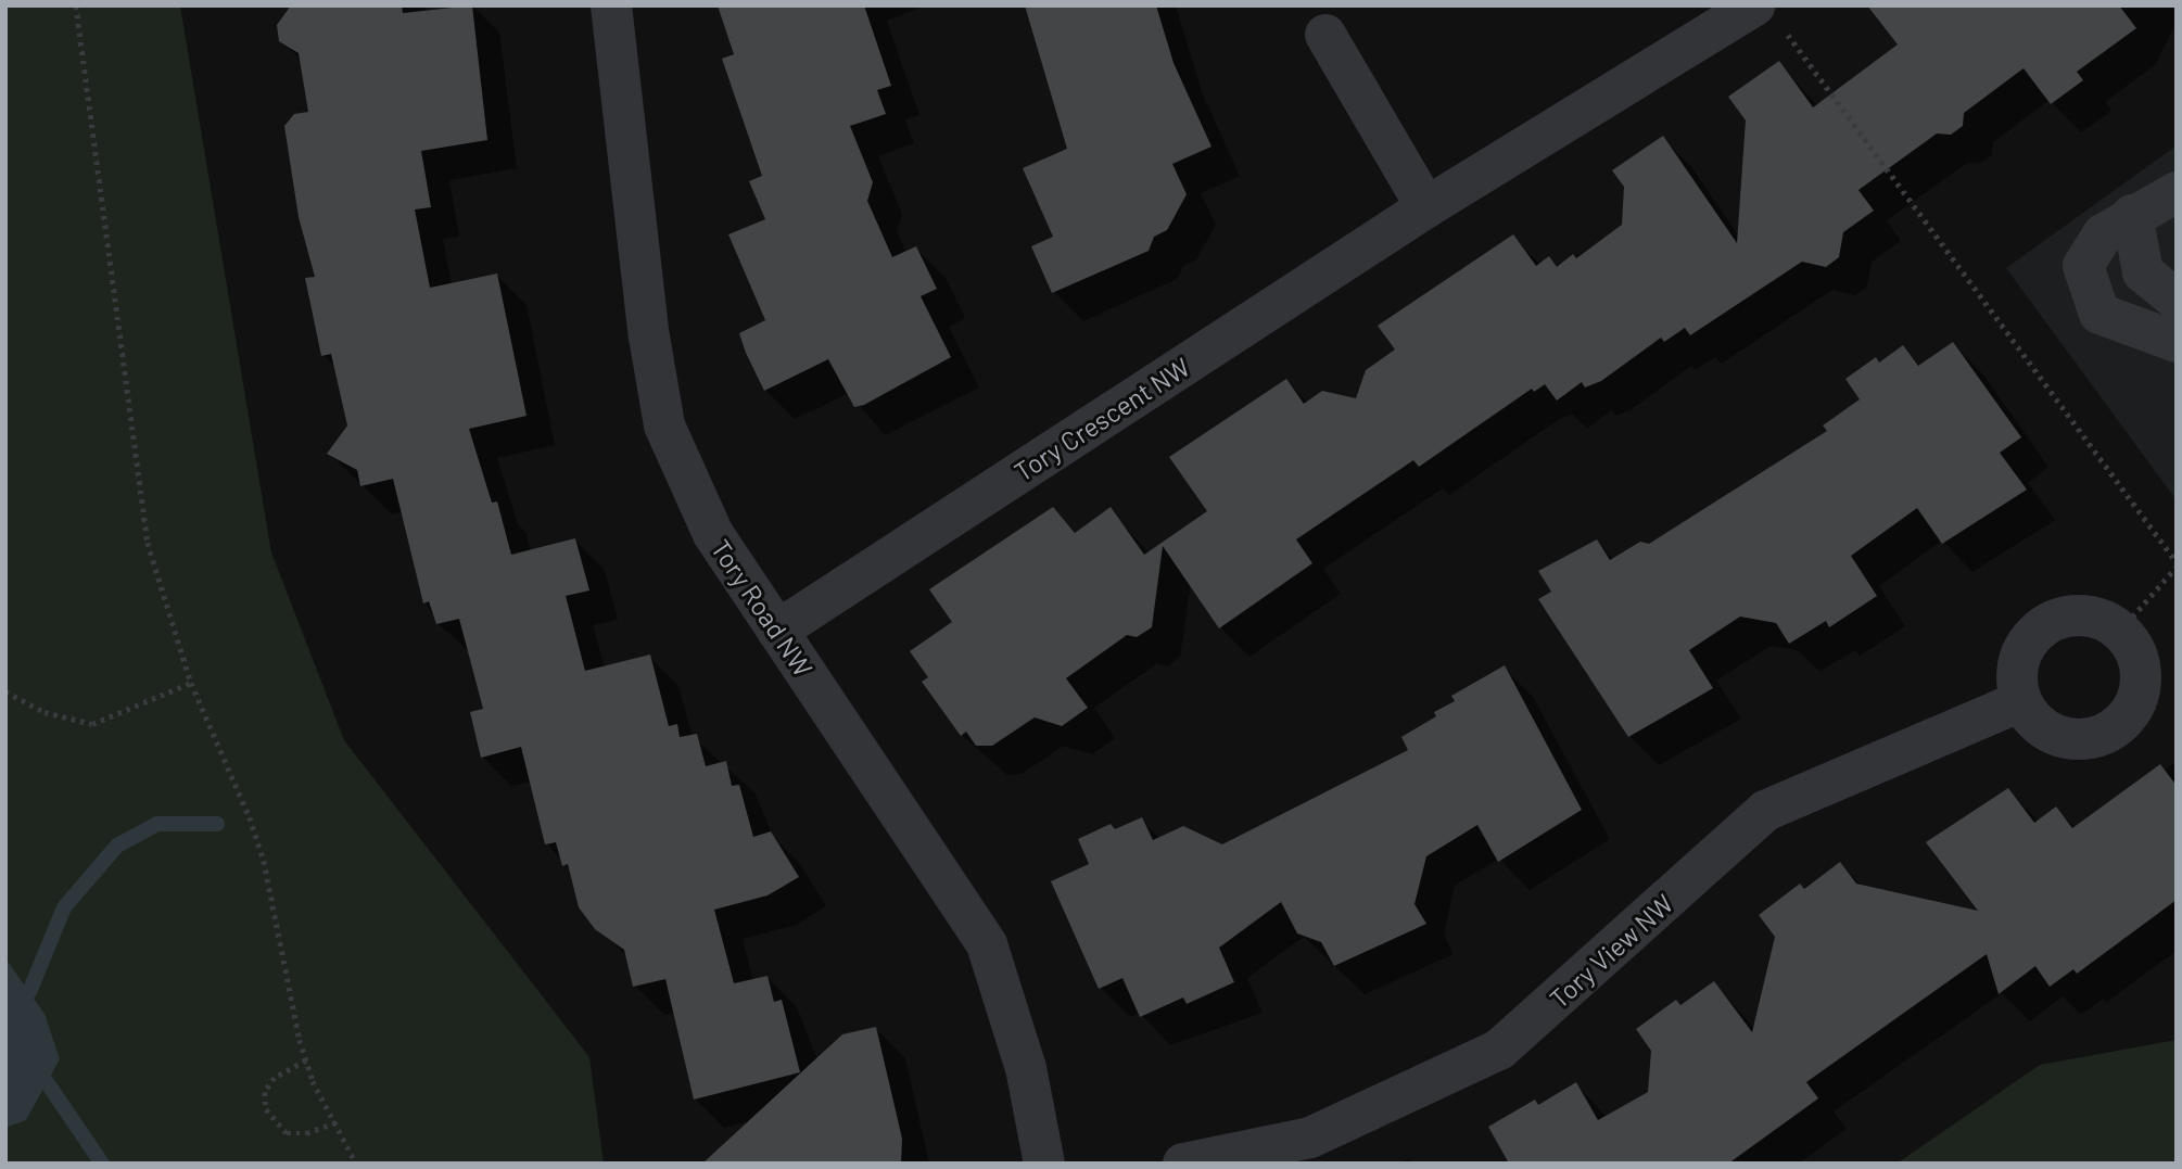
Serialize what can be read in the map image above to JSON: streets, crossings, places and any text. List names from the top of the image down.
{
  "streets": {
    "street": ["Tory Crescent NW", "Tory Road NW", "Tory View NW"]
  },
  "crossings": [
    ["Tory Crescent NW", "Tory Road NW"]
  ]
}
